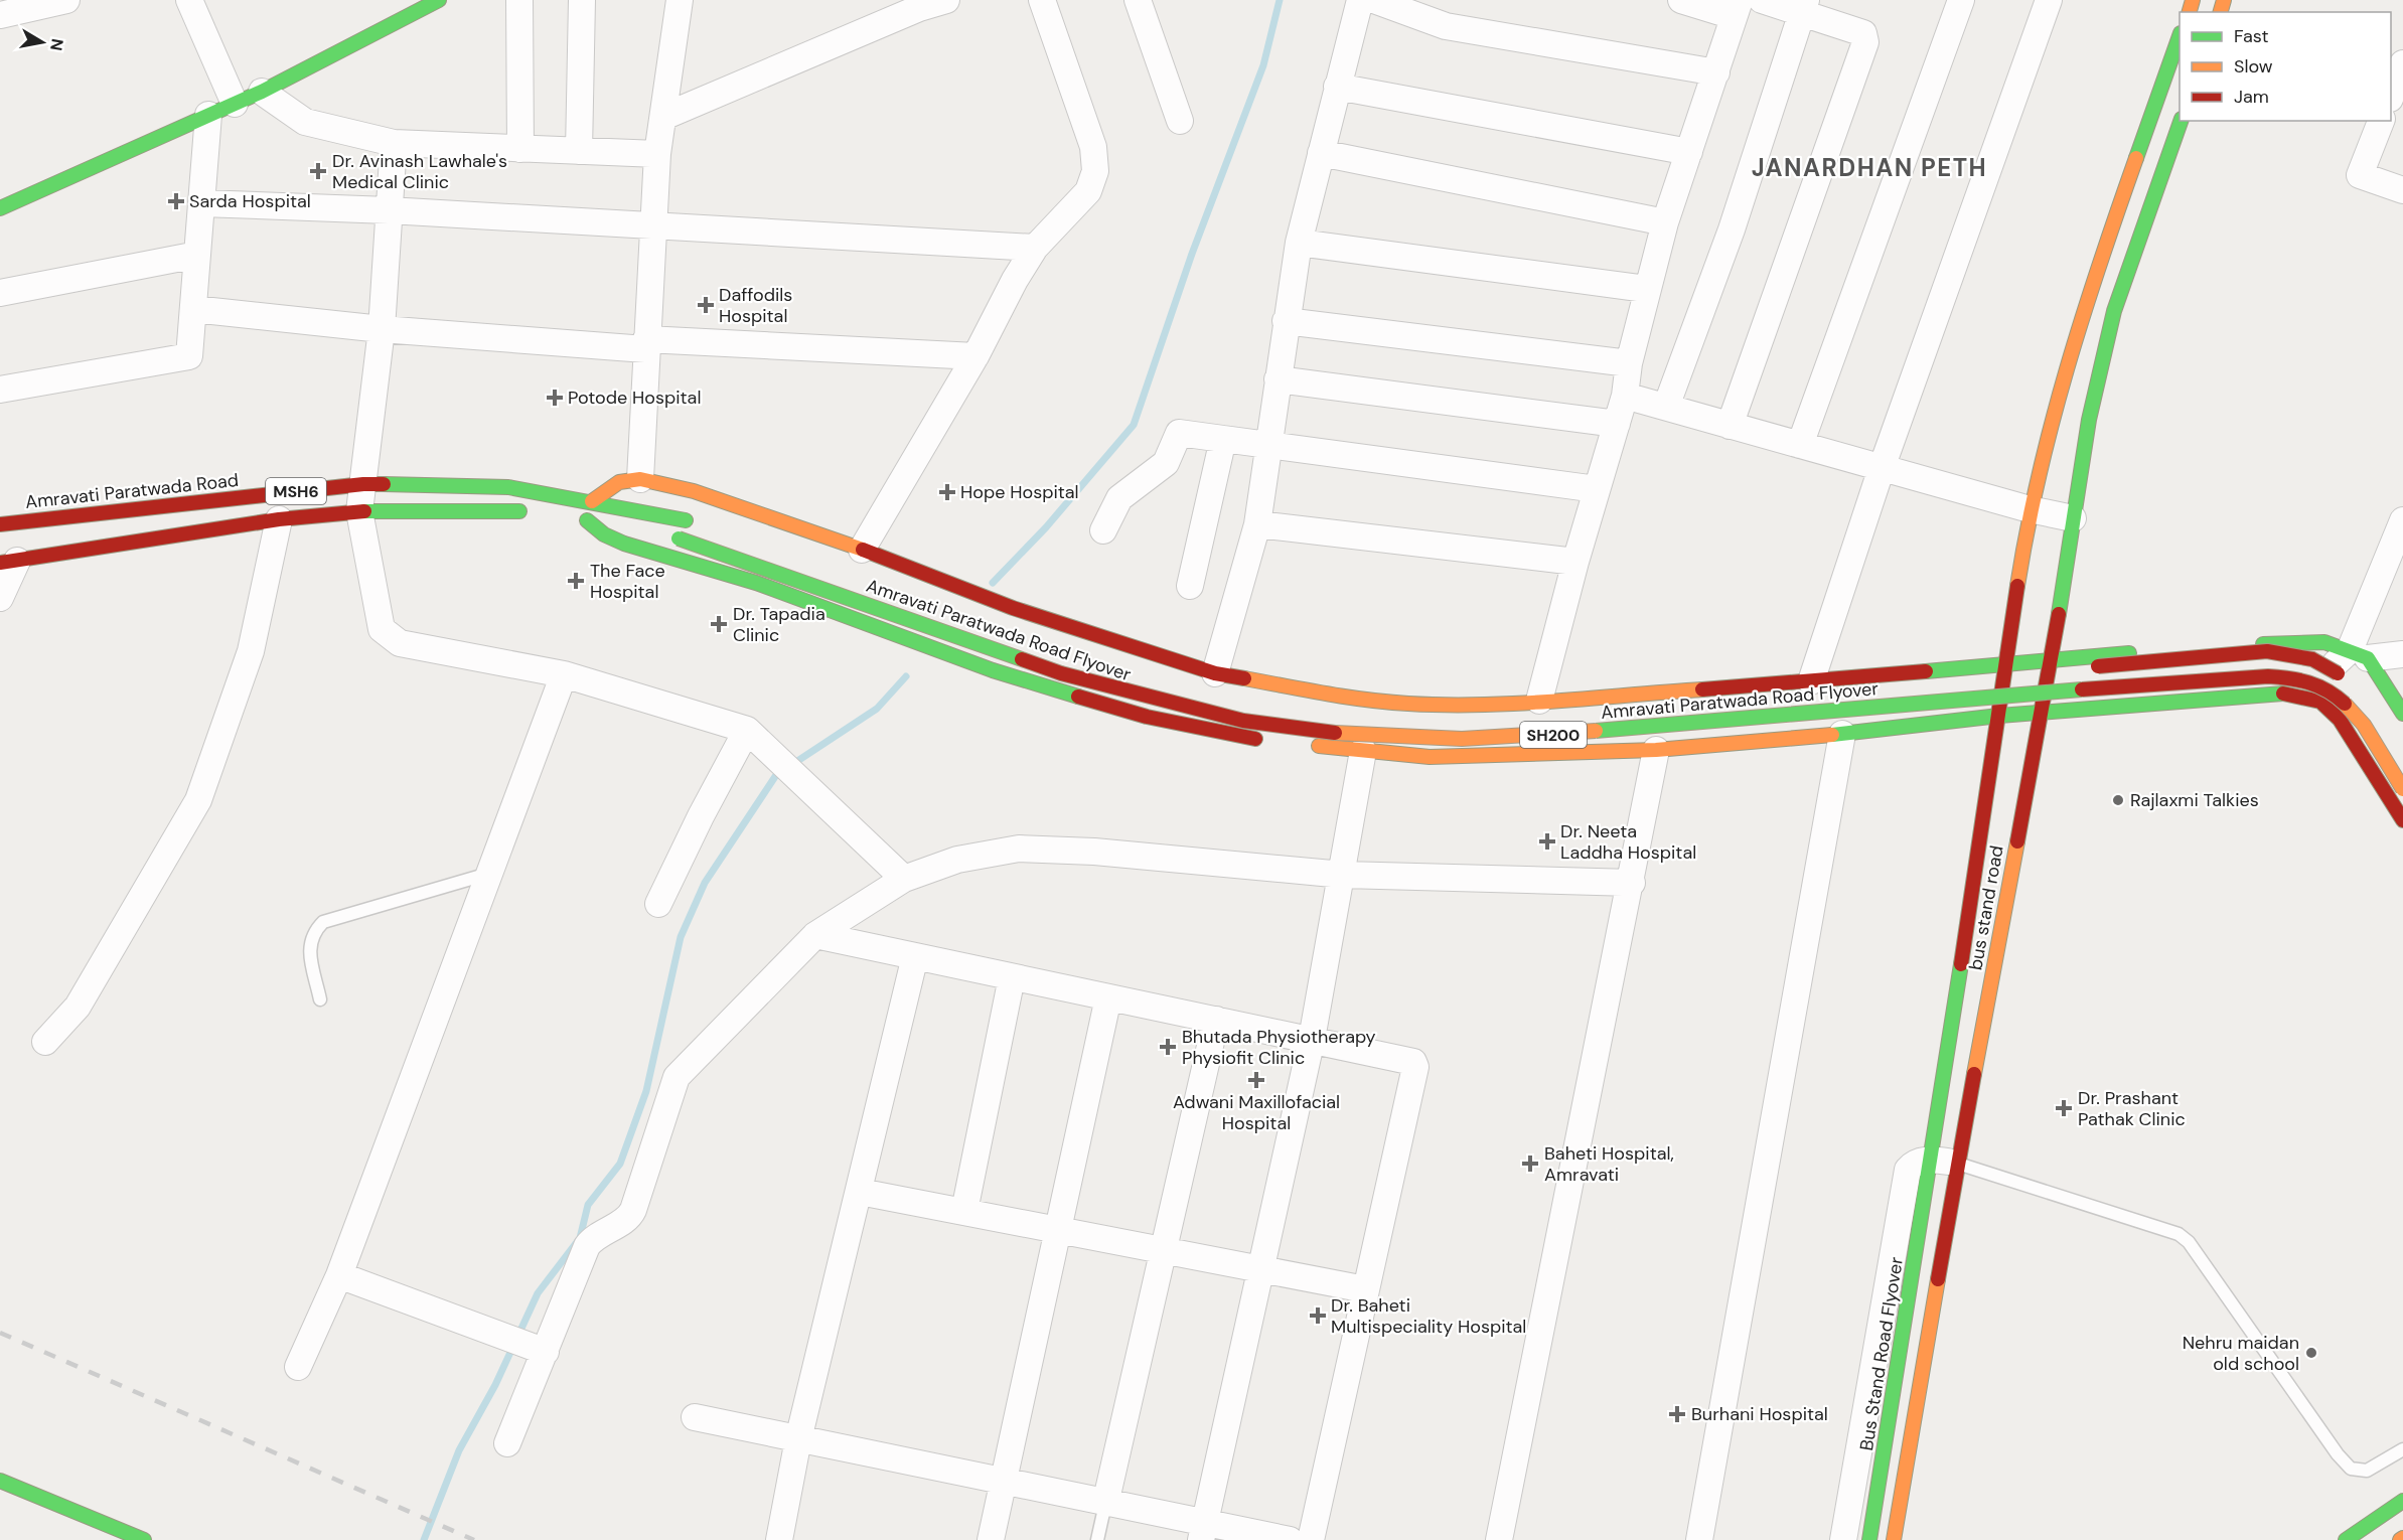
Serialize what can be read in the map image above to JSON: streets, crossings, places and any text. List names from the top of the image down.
{
  "streets": {
    "main road": [
      "Amravati Paratwada Road",
      "MSH6",
      "Amravati Paratwada Road Flyover",
      "SH200",
      "bus stand road",
      "Bus Stand Road Flyover"
    ]
  },
  "crossings": [
    ["Amravati Paratwada Road", "MSH6"],
    ["bus stand road", "Bus Stand Road Flyover"]
  ],
  "districts": ["JANARDHAN PETH"],
  "places": {
    "health": [
      "Dr. Avinash Lawhale's Medical Clinic",
      "Sarda Hospital",
      "Daffodils Hospital",
      "Potode Hospital",
      "Hope Hospital",
      "The Face Hospital",
      "Dr. Tapadia Clinic",
      "Dr. Neeta Laddha Hospital",
      "Bhutada Physiotherapy Physiofit Clinic",
      "Adwani Maxillofacial Hospital",
      "Dr. Prashant Pathak Clinic",
      "Baheti Hospital, Amravati",
      "Dr. Baheti Multispeciality Hospital",
      "Burhani Hospital"
    ],
    "other": ["Rajlaxmi Talkies", "Nehru maidan old school"]
  },
  "legend": ["Fast", "Slow", "Jam"],
  "north": "right"
}
